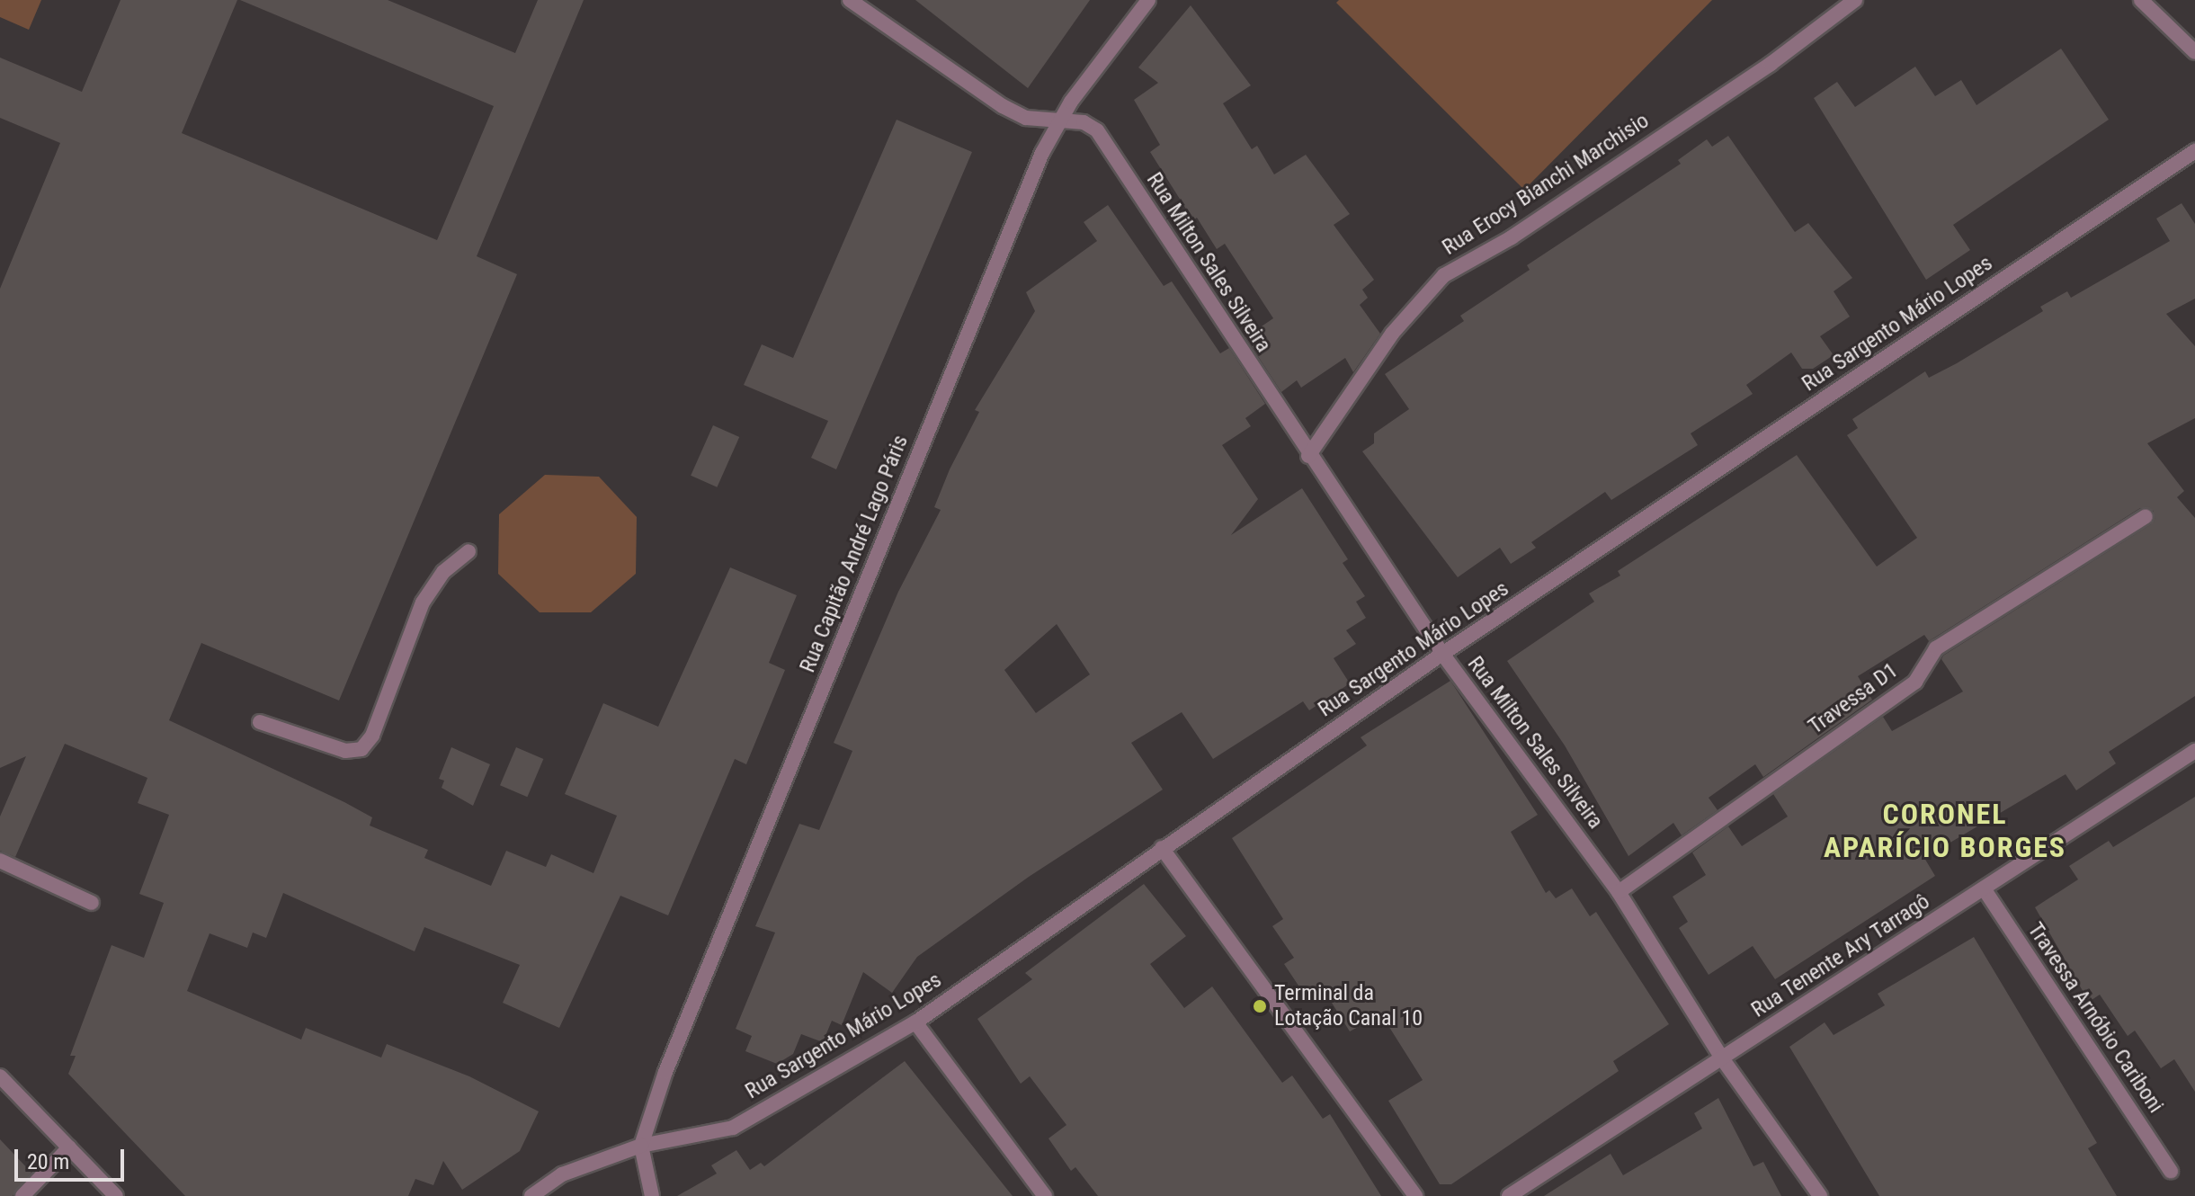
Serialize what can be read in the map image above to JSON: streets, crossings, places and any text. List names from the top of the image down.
{
  "streets": {
    "street": [
      "Rua Erocy Bianchi Marchisio",
      "Rua Milton Sales Silveira",
      "Rua Sargento Mário Lopes",
      "Rua Capitão André Lago Páris",
      "Travessa D1",
      "Rua Tenente Ary Tarragô",
      "Travessa Arnóbio Cariboni"
    ]
  },
  "crossings": [
    ["Rua Erocy Bianchi Marchisio", "Rua Milton Sales Silveira"],
    ["Rua Milton Sales Silveira", "Rua Sargento Mário Lopes"],
    ["Rua Milton Sales Silveira", "Rua Capitão André Lago Páris"],
    ["Rua Milton Sales Silveira", "Travessa D1"],
    ["Rua Milton Sales Silveira", "Rua Tenente Ary Tarragô"],
    ["Rua Sargento Mário Lopes", "Rua Capitão André Lago Páris"],
    ["Rua Tenente Ary Tarragô", "Travessa Arnóbio Cariboni"]
  ],
  "districts": ["CORONEL APARÍCIO BORGES"],
  "places": ["Terminal da Lotação Canal 10"],
  "scale_bar": "20 m"
}
